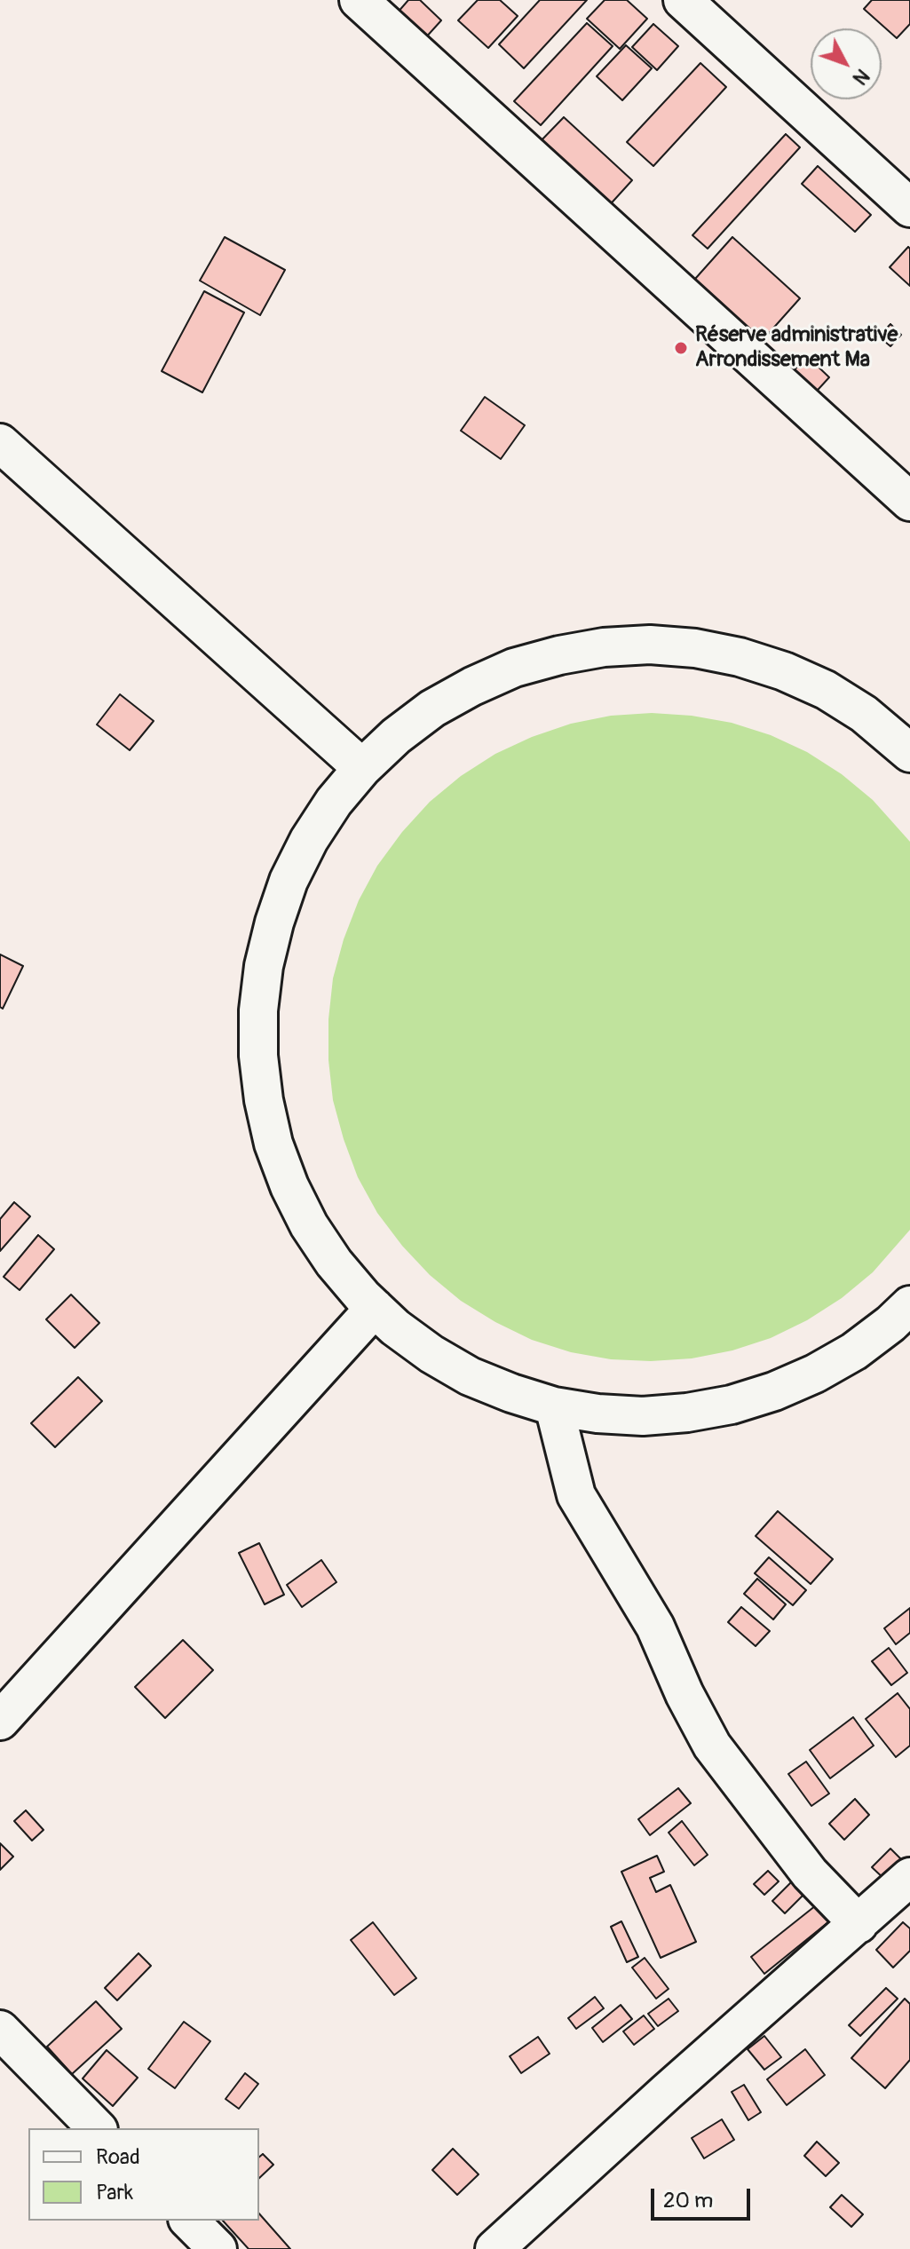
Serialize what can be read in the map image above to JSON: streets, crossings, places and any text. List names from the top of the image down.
{
  "places": ["Réserve administrative Arrondissement Ma"],
  "legend": ["Road", "Park"],
  "scale_bar": "20 m",
  "north": "bottom right"
}
